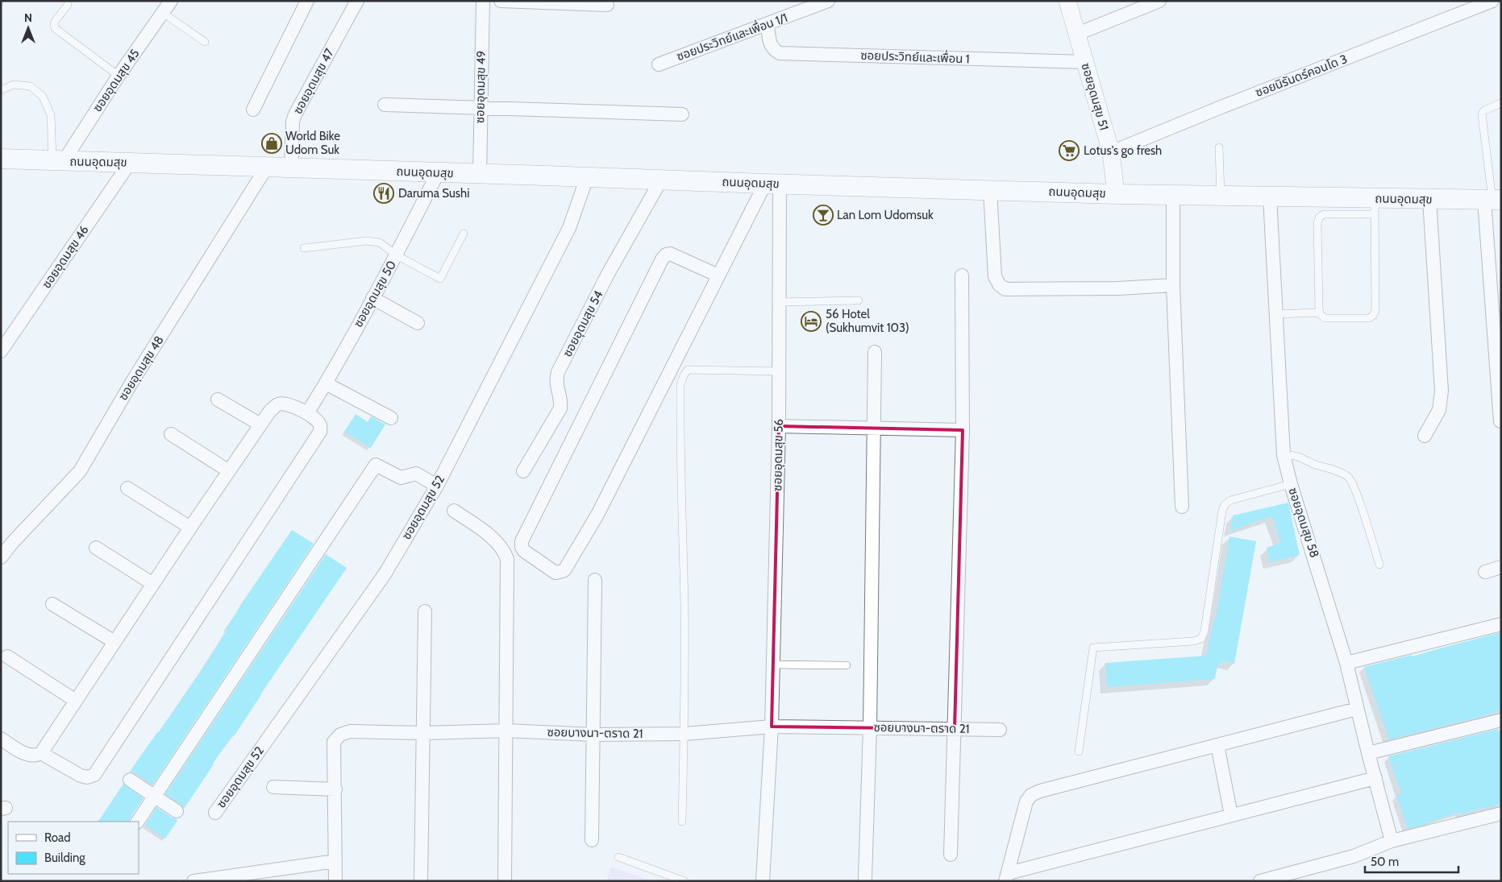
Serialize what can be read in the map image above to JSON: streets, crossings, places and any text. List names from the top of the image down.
{
  "streets": {
    "main road": ["ถนนอุดมสุข"],
    "street": [
      "ซอยประวิทย์และเพื่อน 1/1",
      "ซอยประวิทย์และเพื่อน 1",
      "ซอยนิรันดร์คอนโด 3",
      "ซอยอุดมสุข 45",
      "ซอยอุดมสุข 47",
      "ซอยอุดมสุข 49",
      "ซอยอุดมสุข 51",
      "ซอยอุดมสุข 46",
      "ซอยอุดมสุข 50",
      "ซอยอุดมสุข 54",
      "ซอยอุดมสุข 48",
      "ซอยอุดมสุข 56",
      "ซอยอุดมสุข 52",
      "ซอยอุดมสุข 58",
      "ซอยบางนา-ตราด 21"
    ]
  },
  "crossings": [
    ["ซอยประวิทย์และเพื่อน 1/1", "ซอยประวิทย์และเพื่อน 1"],
    ["ซอยประวิทย์และเพื่อน 1", "ซอยอุดมสุข 51"],
    ["ซอยนิรันดร์คอนโด 3", "ซอยอุดมสุข 51"],
    ["ซอยอุดมสุข 45", "ถนนอุดมสุข"],
    ["ซอยอุดมสุข 47", "ถนนอุดมสุข"],
    ["ซอยอุดมสุข 49", "ถนนอุดมสุข"],
    ["ซอยอุดมสุข 51", "ถนนอุดมสุข"],
    ["ถนนอุดมสุข", "ซอยอุดมสุข 46"],
    ["ถนนอุดมสุข", "ซอยอุดมสุข 50"],
    ["ถนนอุดมสุข", "ซอยอุดมสุข 54"],
    ["ถนนอุดมสุข", "ซอยอุดมสุข 48"],
    ["ถนนอุดมสุข", "ซอยอุดมสุข 56"],
    ["ถนนอุดมสุข", "ซอยอุดมสุข 52"],
    ["ถนนอุดมสุข", "ซอยอุดมสุข 58"],
    ["ซอยอุดมสุข 56", "ซอยบางนา-ตราด 21"]
  ],
  "places": {
    "shop": ["World Bike Udom Suk"],
    "supermarket": ["Lotus's go fresh"],
    "restaurant": ["Daruma Sushi"],
    "bar": ["Lan Lom Udomsuk"],
    "hotel": ["56 Hotel (Sukhumvit 103)"]
  },
  "legend": ["Road", "Building"],
  "scale_bar": "50 m",
  "north": "top"
}
